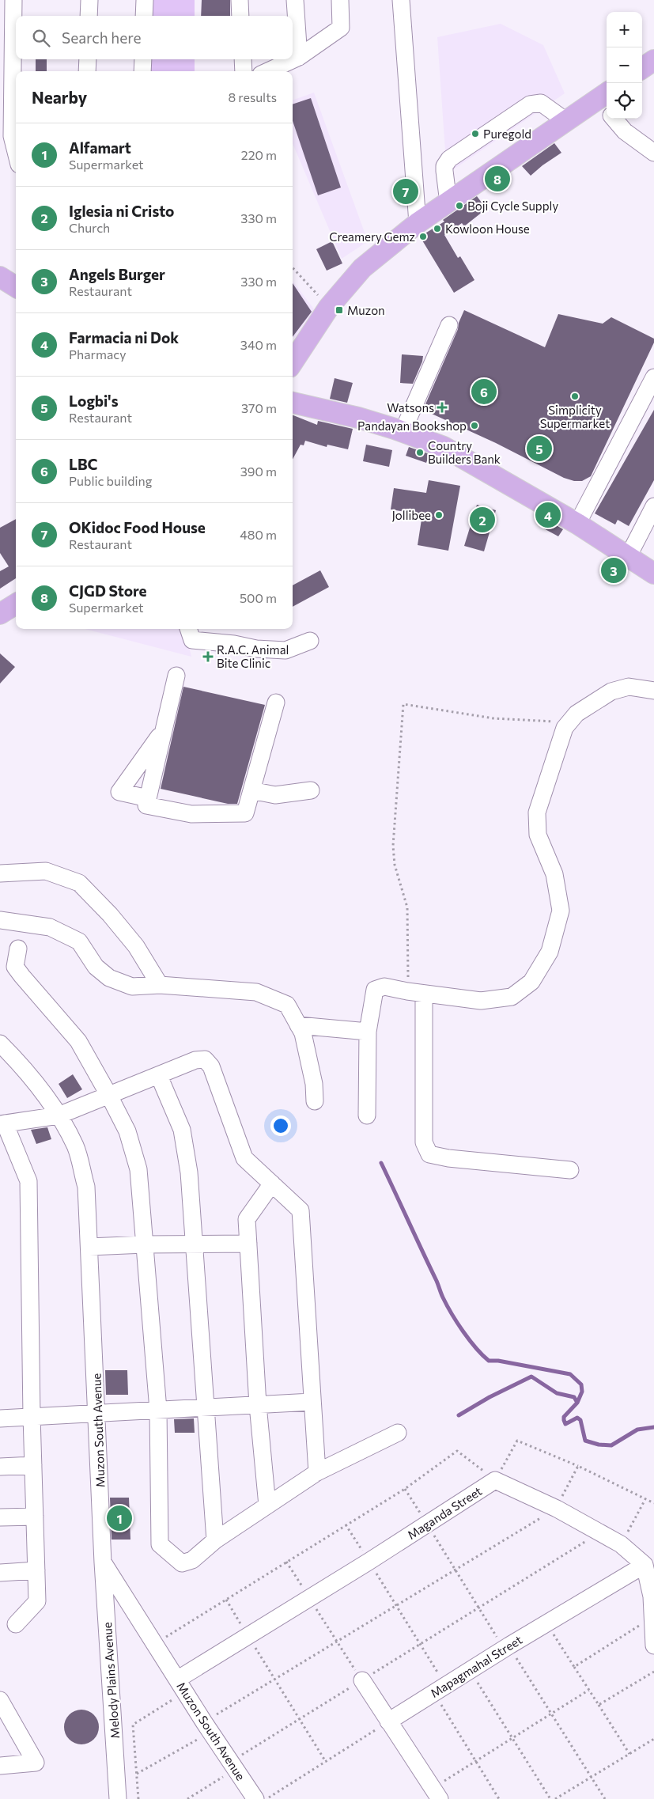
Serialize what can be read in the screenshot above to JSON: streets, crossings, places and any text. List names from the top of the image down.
{
  "streets": {
    "street": [
      "Muzon South Avenue",
      "Maganda Street",
      "Mapagmahal Street",
      "Melody Plains Avenue"
    ]
  },
  "crossings": [
    ["Muzon South Avenue", "Maganda Street"],
    ["Muzon South Avenue", "Melody Plains Avenue"],
    ["Maganda Street", "Mapagmahal Street"]
  ],
  "places": {
    "other": [
      "Puregold",
      "Boji Cycle Supply",
      "Kowloon House",
      "Creamery Gemz",
      "Simplicity Supermarket",
      "Pandayan Bookshop",
      "Country Builders Bank",
      "Jollibee"
    ],
    "transit": ["Muzon"],
    "health": ["Watsons", "R.A.C. Animal Bite Clinic"]
  },
  "page": {
    "map_buttons": ["+", "−"],
    "search": "Search here",
    "heading": ["Nearby", "8 results"],
    "list": [
      {
        "mark": "1",
        "name": "Alfamart",
        "note": "Supermarket",
        "value": "220 m"
      },
      {
        "mark": "2",
        "name": "Iglesia ni Cristo",
        "note": "Church",
        "value": "330 m"
      },
      {
        "mark": "3",
        "name": "Angels Burger",
        "note": "Restaurant",
        "value": "330 m"
      },
      {
        "mark": "4",
        "name": "Farmacia ni Dok",
        "note": "Pharmacy",
        "value": "340 m"
      },
      {
        "mark": "5",
        "name": "Logbi's",
        "note": "Restaurant",
        "value": "370 m"
      },
      {
        "mark": "6",
        "name": "LBC",
        "note": "Public building",
        "value": "390 m"
      },
      {
        "mark": "7",
        "name": "OKidoc Food House",
        "note": "Restaurant",
        "value": "480 m"
      },
      {
        "mark": "8",
        "name": "CJGD Store",
        "note": "Supermarket",
        "value": "500 m"
      }
    ],
    "pins": [
      "8",
      "7",
      "6",
      "5",
      "4",
      "2",
      "3",
      "1"
    ]
  }
}
